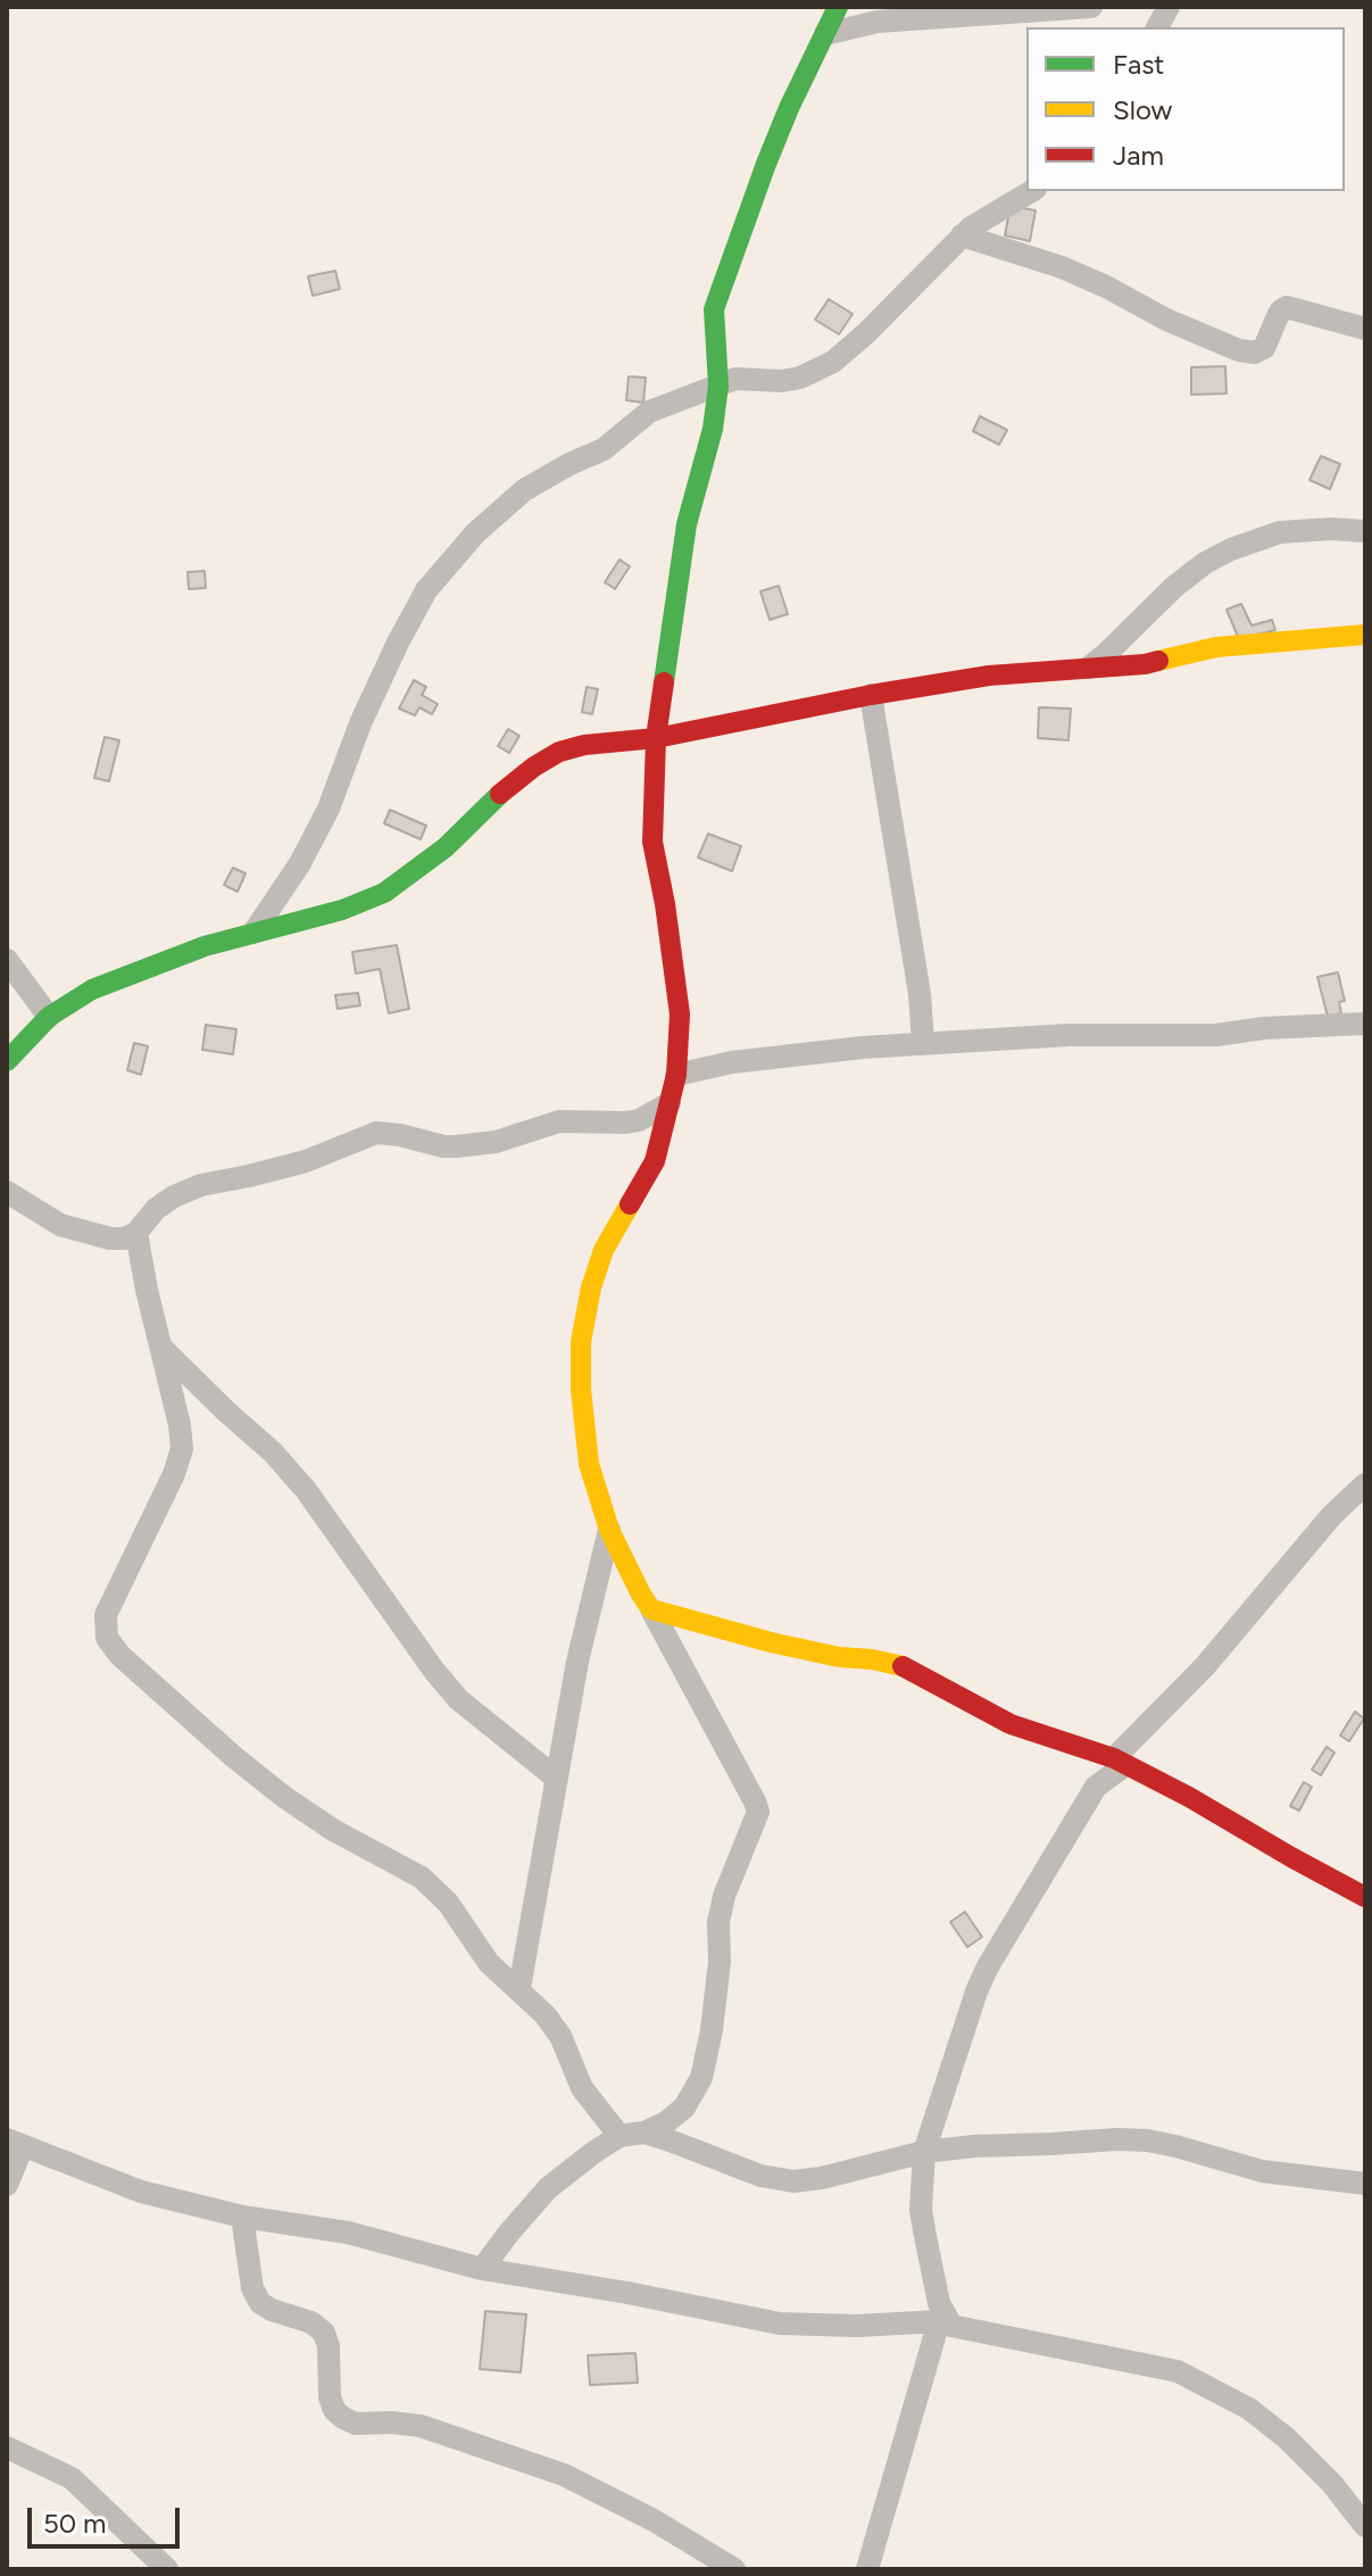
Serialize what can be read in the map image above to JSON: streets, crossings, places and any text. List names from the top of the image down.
{
  "legend": ["Fast", "Slow", "Jam"],
  "scale_bar": "50 m"
}
